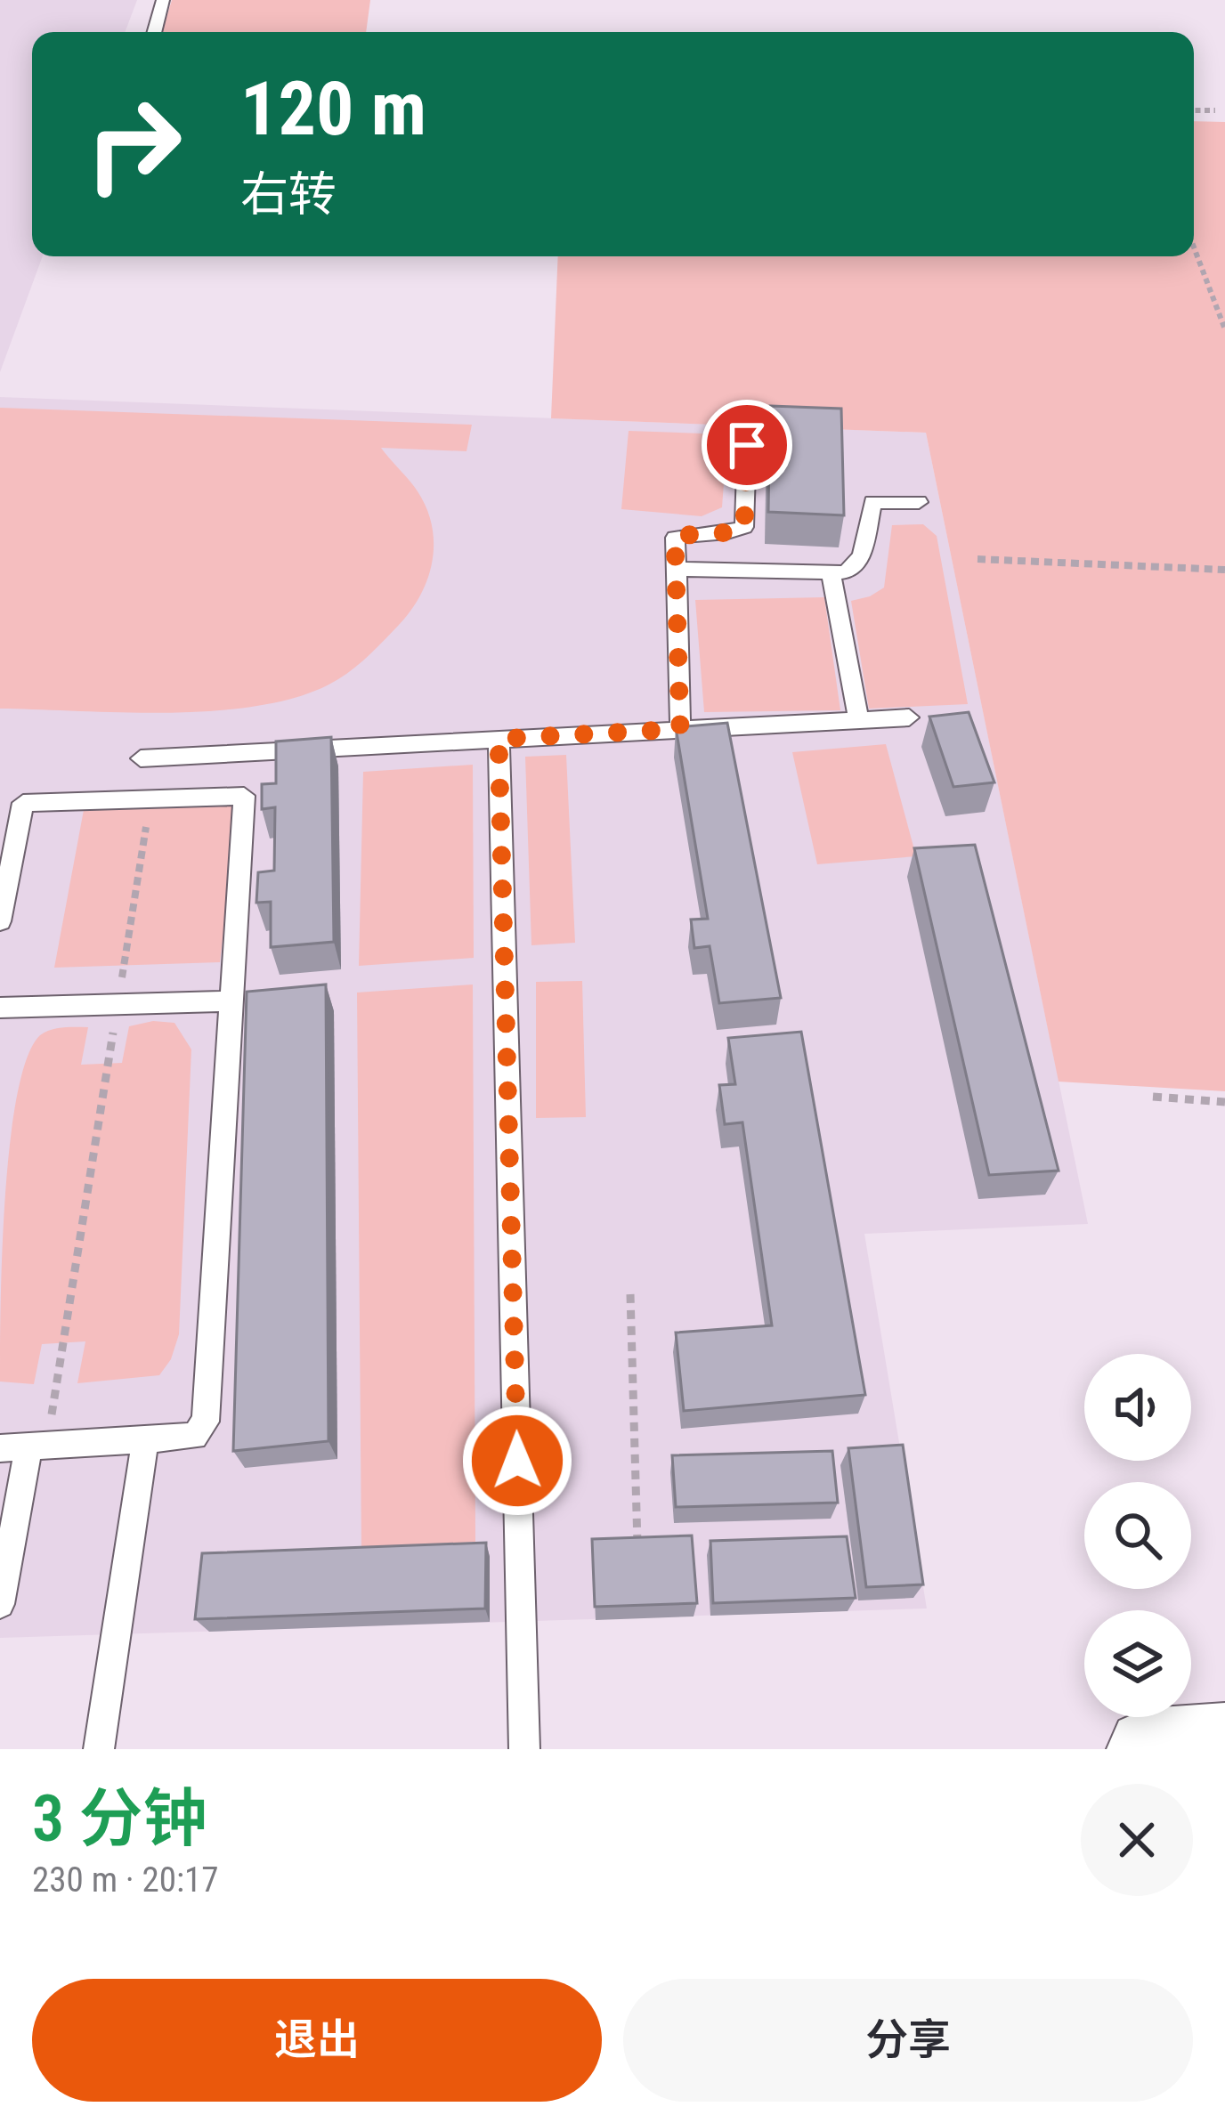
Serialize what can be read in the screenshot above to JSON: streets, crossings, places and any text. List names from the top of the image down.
{
  "page": {
    "turn": ["120 m", "右转"],
    "heading": ["3 分钟", "230 m · 20:17"],
    "buttons": ["退出", "分享"]
  }
}
